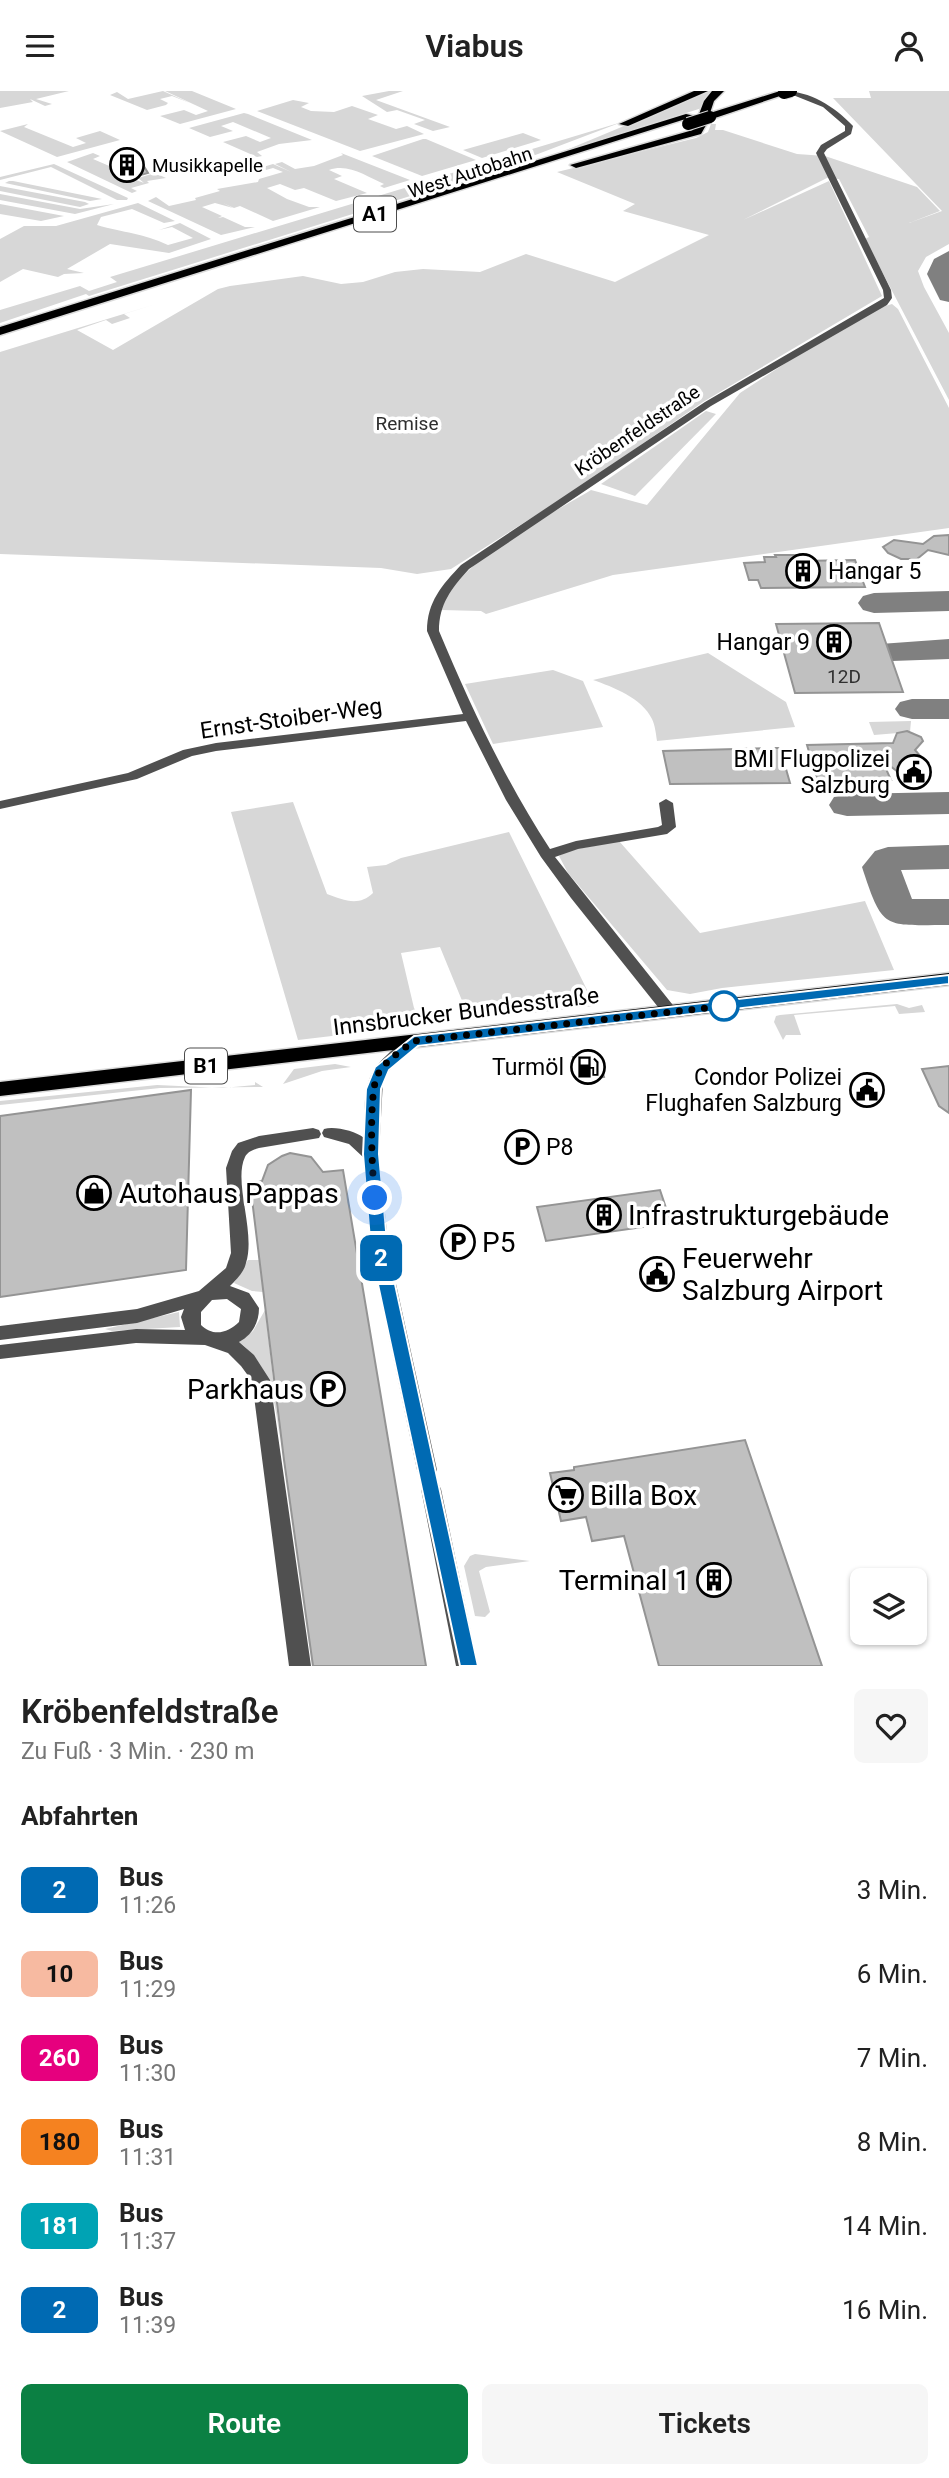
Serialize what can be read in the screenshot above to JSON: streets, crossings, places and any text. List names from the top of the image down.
{
  "streets": {
    "highway": ["West Autobahn", "A1"],
    "main road": ["Innsbrucker Bundesstraße", "B1"],
    "street": ["Kröbenfeldstraße", "Ernst-Stoiber-Weg"]
  },
  "crossings": [
    ["West Autobahn", "Kröbenfeldstraße"],
    ["Kröbenfeldstraße", "Ernst-Stoiber-Weg"],
    ["Kröbenfeldstraße", "Innsbrucker Bundesstraße"]
  ],
  "parks": ["Remise"],
  "places": {
    "building": [
      "Musikkapelle",
      "Hangar 5",
      "Hangar 9",
      "Infrastrukturgebäude",
      "Terminal 1"
    ],
    "public building": ["BMI Flugpolizei Salzburg", "Condor Polizei Flughafen Salzburg", "Feuerwehr Salzburg Airport"],
    "fuel station": ["Turmöl"],
    "parking": ["P8", "P5", "Parkhaus"],
    "shop": ["Autohaus Pappas"],
    "supermarket": ["Billa Box"]
  },
  "lines": ["bus line 2"],
  "house_numbers": ["12D"],
  "page": {
    "header": "Viabus",
    "on_map": "2",
    "heading": [
      ["Kröbenfeldstraße", "Zu Fuß · 3 Min. · 230 m"],
      "Abfahrten"
    ],
    "list": [
      {
        "mark": "2",
        "name": "Bus",
        "note": "11:26",
        "value": "3 Min."
      },
      {
        "mark": "10",
        "name": "Bus",
        "note": "11:29",
        "value": "6 Min."
      },
      {
        "mark": "260",
        "name": "Bus",
        "note": "11:30",
        "value": "7 Min."
      },
      {
        "mark": "180",
        "name": "Bus",
        "note": "11:31",
        "value": "8 Min."
      },
      {
        "mark": "181",
        "name": "Bus",
        "note": "11:37",
        "value": "14 Min."
      },
      {
        "mark": "2",
        "name": "Bus",
        "note": "11:39",
        "value": "16 Min."
      }
    ],
    "buttons": ["Route", "Tickets"]
  }
}
